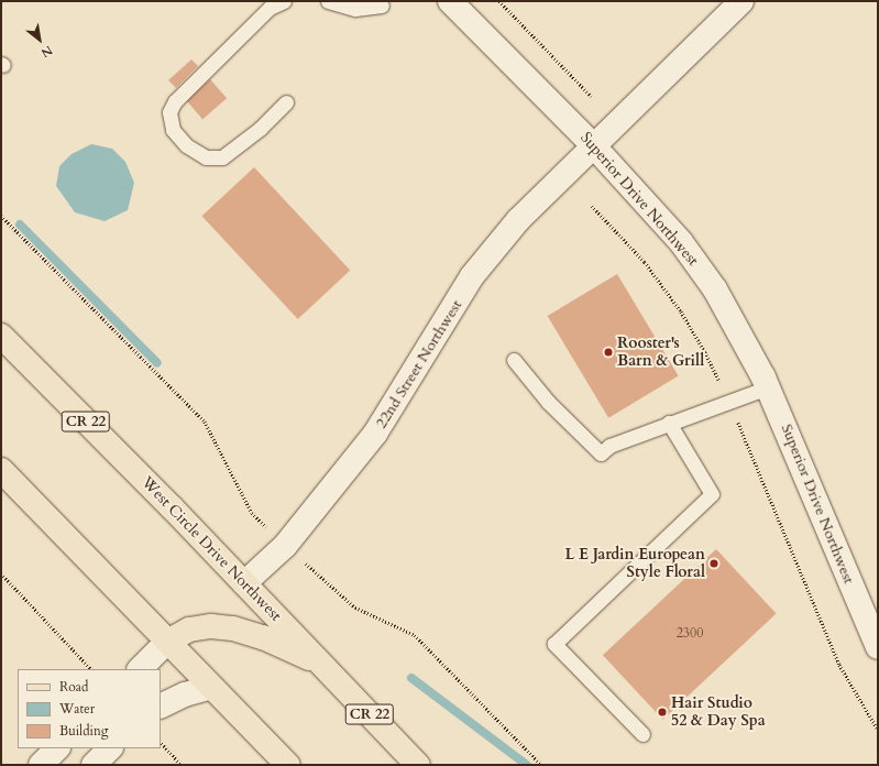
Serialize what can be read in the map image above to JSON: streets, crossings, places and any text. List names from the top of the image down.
{
  "streets": {
    "main road": ["CR 22", "West Circle Drive Northwest"],
    "street": ["Superior Drive Northwest", "22nd Street Northwest"]
  },
  "crossings": [
    ["Superior Drive Northwest", "22nd Street Northwest"],
    ["22nd Street Northwest", "West Circle Drive Northwest"]
  ],
  "places": ["Rooster's Barn & Grill", "L E Jardin European Style Floral", "Hair Studio 52 & Day Spa"],
  "house_numbers": ["2300"],
  "legend": ["Road", "Water", "Building"],
  "north": "bottom right"
}
